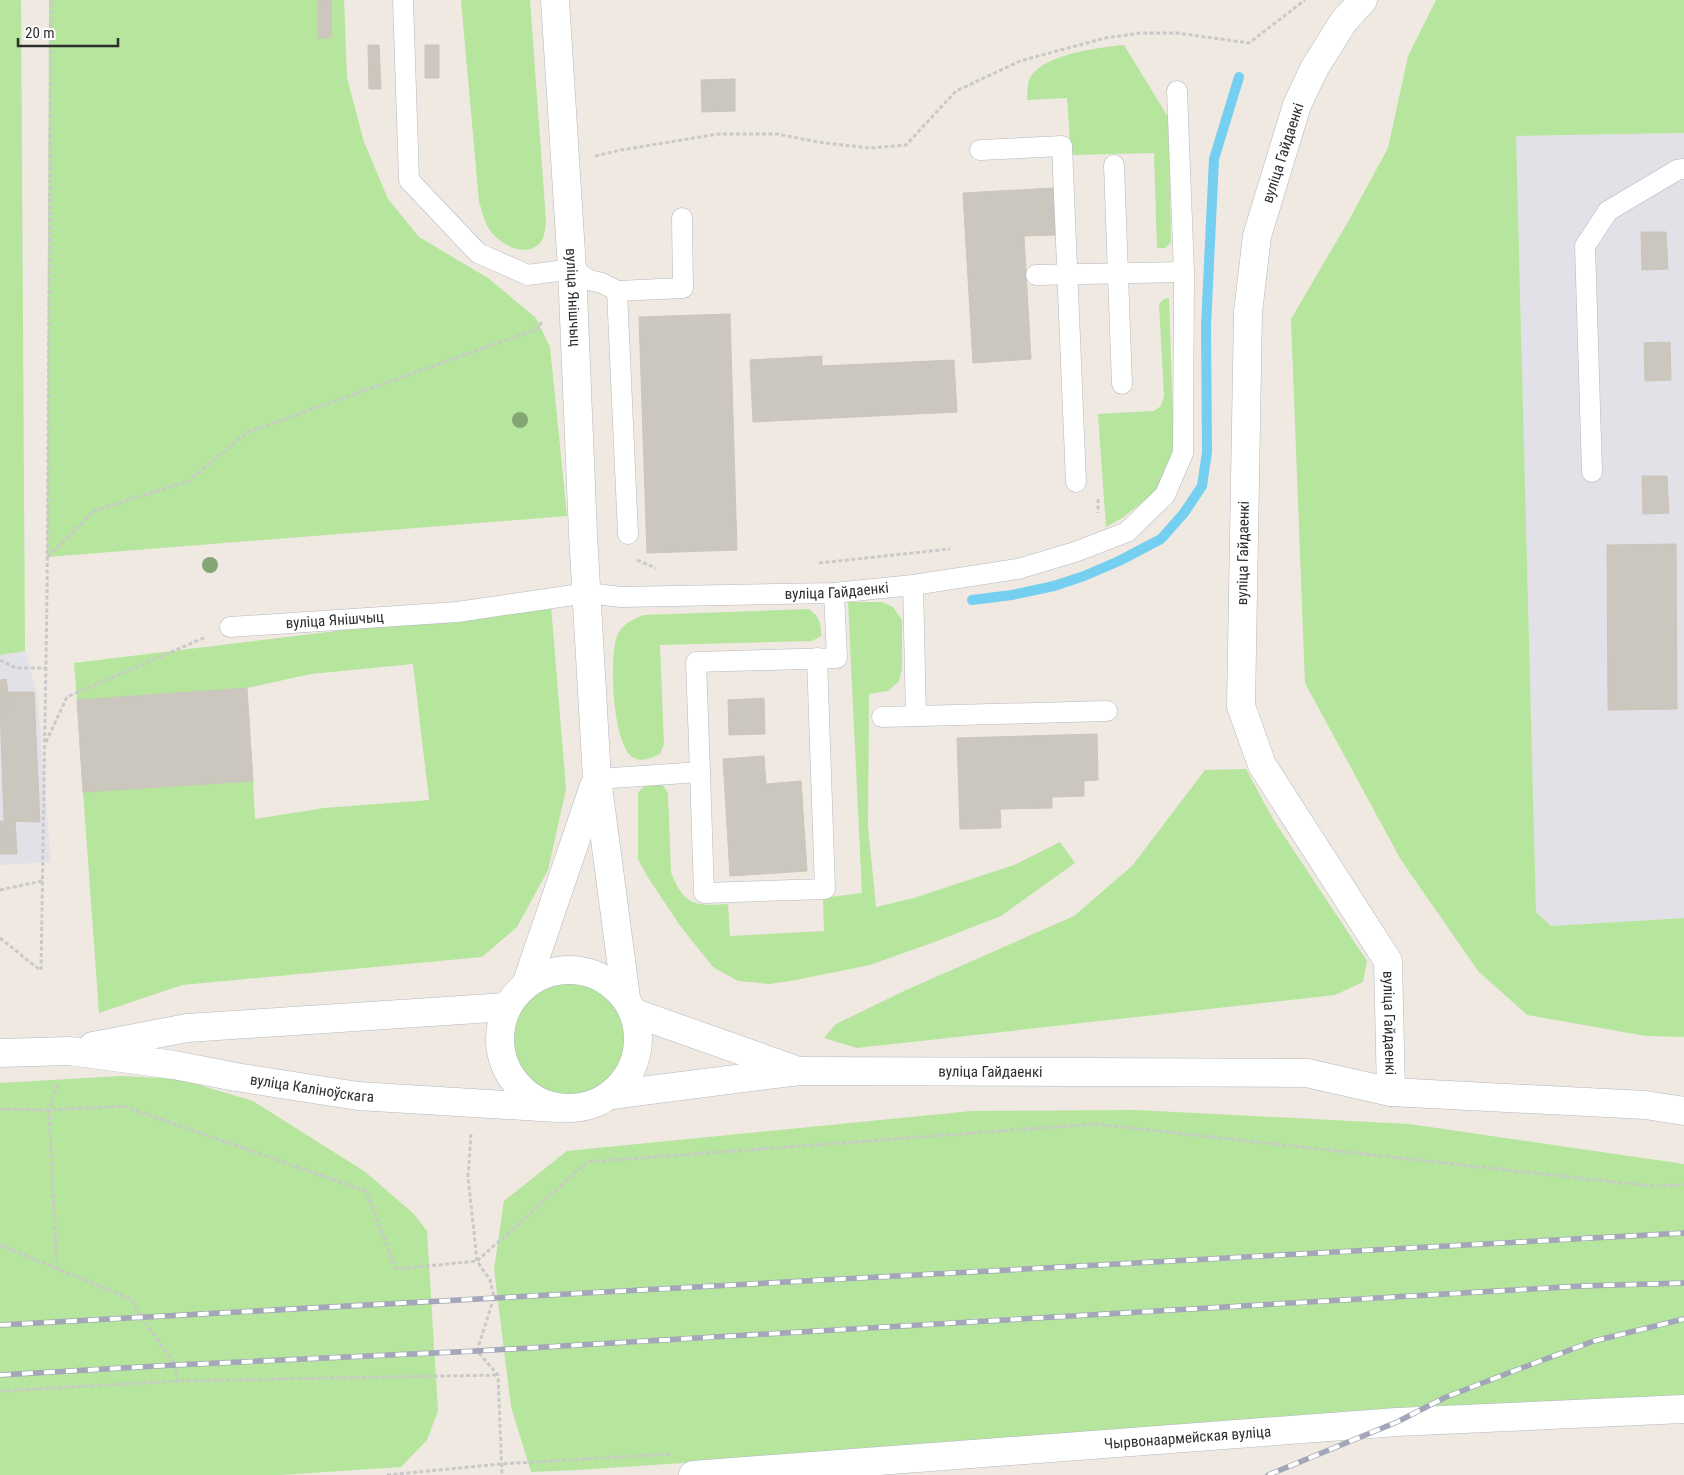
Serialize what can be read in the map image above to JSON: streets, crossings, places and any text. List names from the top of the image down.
{
  "streets": {
    "street": [
      "вуліца Гайдаенкі",
      "вуліца Янішчыц",
      "вуліца Каліноўскага",
      "Чырвонаармейская вуліца"
    ]
  },
  "crossings": [
    ["вуліца Гайдаенкі", "вуліца Янішчыц"],
    ["вуліца Гайдаенкі", "вуліца Каліноўскага"],
    ["вуліца Янішчыц", "вуліца Каліноўскага"]
  ],
  "scale_bar": "20 m"
}
